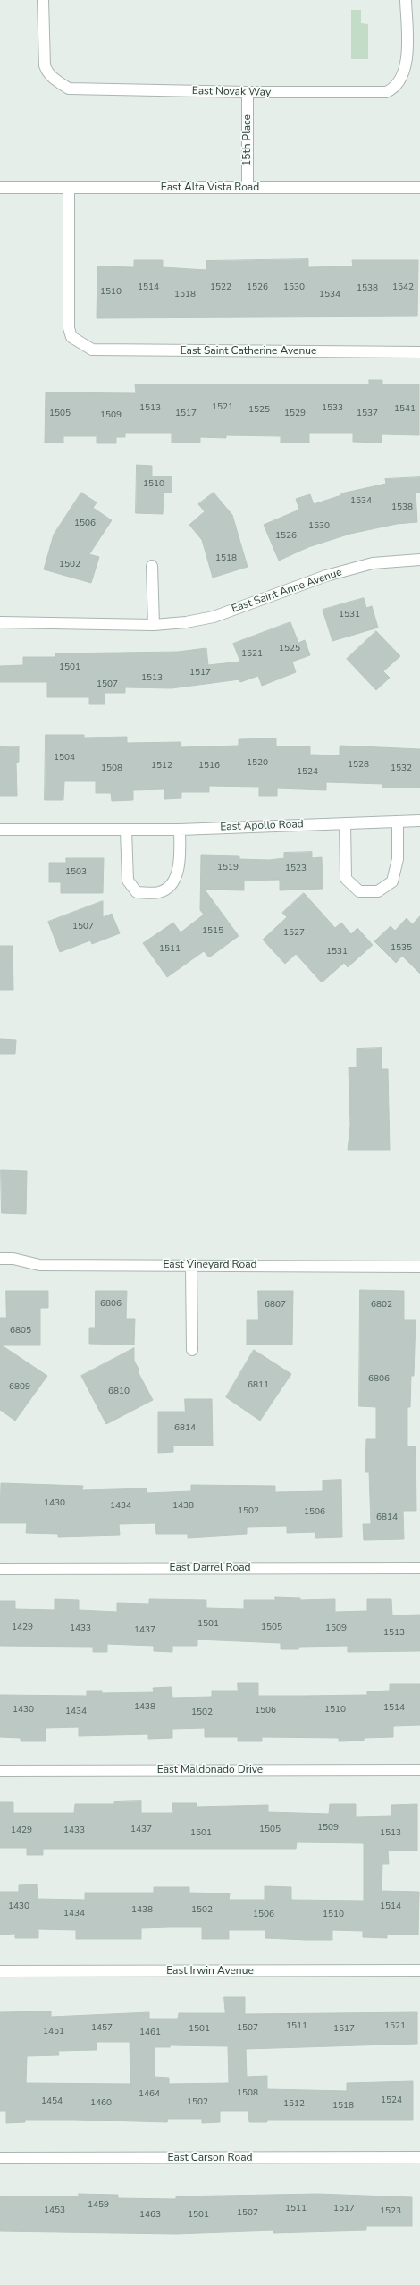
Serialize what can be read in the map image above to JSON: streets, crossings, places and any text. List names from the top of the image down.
{
  "streets": {
    "street": [
      "East Novak Way",
      "15th Place",
      "East Alta Vista Road",
      "East Saint Catherine Avenue",
      "East Saint Anne Avenue",
      "East Apollo Road",
      "East Vineyard Road",
      "East Darrel Road",
      "East Maldonado Drive",
      "East Irwin Avenue",
      "East Carson Road"
    ]
  },
  "crossings": [
    ["East Novak Way", "15th Place"],
    ["15th Place", "East Alta Vista Road"],
    ["East Alta Vista Road", "East Saint Catherine Avenue"]
  ],
  "house_numbers": [
    "1514",
    "1522",
    "1526",
    "1530",
    "1542",
    "1538",
    "1510",
    "1518",
    "1534",
    "1521",
    "1513",
    "1533",
    "1541",
    "1525",
    "1505",
    "1517",
    "1529",
    "1537",
    "1509",
    "1510",
    "1534",
    "1538",
    "1506",
    "1530",
    "1526",
    "1518",
    "1502",
    "1531",
    "1525",
    "1521",
    "1501",
    "1517",
    "1513",
    "1507",
    "1504",
    "1520",
    "1528",
    "1512",
    "1516",
    "1508",
    "1532",
    "1524",
    "1519",
    "1523",
    "1503",
    "1507",
    "1515",
    "1527",
    "1535",
    "1511",
    "1531",
    "6806",
    "6807",
    "6802",
    "6805",
    "6806",
    "6811",
    "6809",
    "6810",
    "6814",
    "1430",
    "1434",
    "1438",
    "1502",
    "1506",
    "6814",
    "1501",
    "1429",
    "1505",
    "1433",
    "1509",
    "1437",
    "1513",
    "1438",
    "1514",
    "1430",
    "1510",
    "1506",
    "1434",
    "1502",
    "1509",
    "1437",
    "1505",
    "1429",
    "1433",
    "1501",
    "1513",
    "1430",
    "1514",
    "1438",
    "1502",
    "1434",
    "1506",
    "1510",
    "1511",
    "1521",
    "1457",
    "1507",
    "1501",
    "1517",
    "1451",
    "1461",
    "1508",
    "1464",
    "1524",
    "1454",
    "1502",
    "1460",
    "1512",
    "1518",
    "1459",
    "1511",
    "1517",
    "1453",
    "1523",
    "1507",
    "1463",
    "1501"
  ]
}
